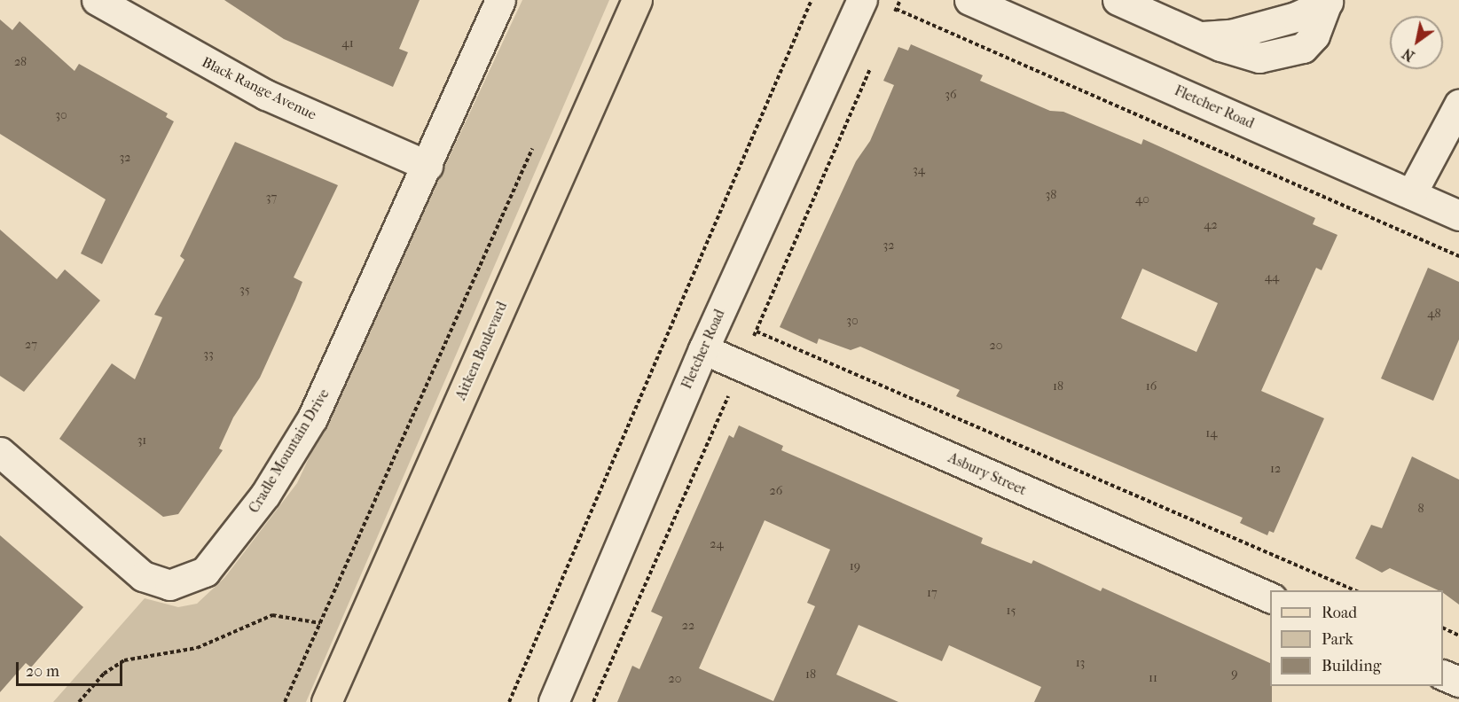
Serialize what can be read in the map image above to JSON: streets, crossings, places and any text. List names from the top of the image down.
{
  "streets": {
    "main road": ["Aitken Boulevard"],
    "street": [
      "Black Range Avenue",
      "Fletcher Road",
      "Cradle Mountain Drive",
      "Asbury Street"
    ]
  },
  "crossings": [
    ["Black Range Avenue", "Cradle Mountain Drive"],
    ["Fletcher Road", "Asbury Street"]
  ],
  "house_numbers": [
    "41",
    "28",
    "36",
    "30",
    "32",
    "34",
    "38",
    "37",
    "40",
    "42",
    "32",
    "44",
    "35",
    "48",
    "30",
    "27",
    "20",
    "33",
    "18",
    "16",
    "14",
    "31",
    "12",
    "26",
    "8",
    "24",
    "19",
    "17",
    "15",
    "22",
    "13",
    "9",
    "18",
    "11",
    "20"
  ],
  "legend": ["Road", "Park", "Building"],
  "scale_bar": "20 m",
  "north": "bottom left"
}
